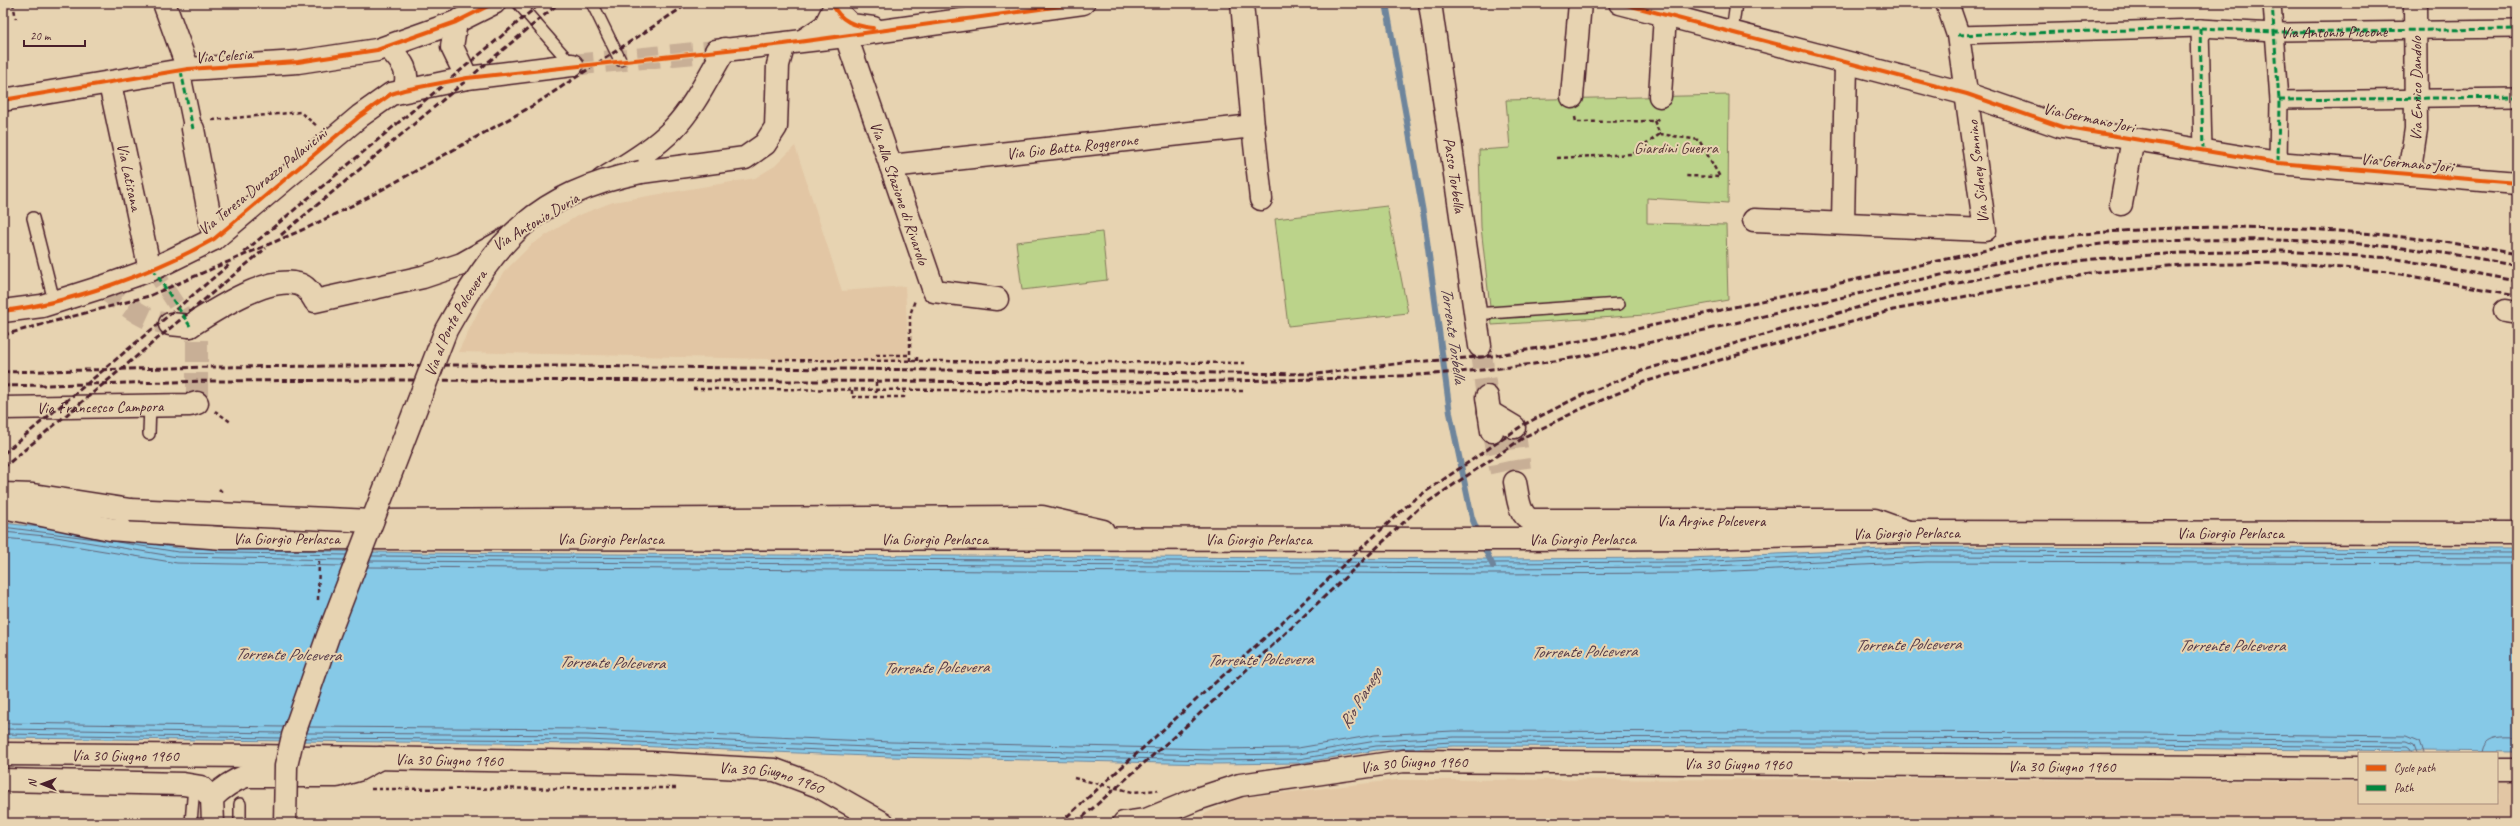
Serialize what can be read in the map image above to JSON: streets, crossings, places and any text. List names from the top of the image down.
{
  "streets": {
    "main road": [
      "Via Celesia",
      "Via Enrico Dandolo",
      "Via Germano Jori",
      "Via Gio Batta Roggerone",
      "Via Sidney Sonnino",
      "Passo Torbella",
      "Via Latisana",
      "Via Teresa Durazzo Pallavicini",
      "Via alla Stazione di Rivarolo",
      "Via Antonio Duria",
      "Via al Ponte Polcevera",
      "Via Francesco Campora",
      "Via Argine Polcevera",
      "Via Giorgio Perlasca",
      "Via 30 Giugno 1960"
    ],
    "street": ["Via Antonio Piccone"]
  },
  "crossings": [
    ["Via Antonio Piccone", "Via Enrico Dandolo"],
    ["Via Celesia", "Via Latisana"],
    ["Via Enrico Dandolo", "Via Germano Jori"],
    ["Via Germano Jori", "Via Sidney Sonnino"],
    ["Via Gio Batta Roggerone", "Via alla Stazione di Rivarolo"],
    ["Via Latisana", "Via Teresa Durazzo Pallavicini"],
    ["Via Antonio Duria", "Via al Ponte Polcevera"],
    ["Via Argine Polcevera", "Via Giorgio Perlasca"]
  ],
  "water": ["Torrente Torbella", "Torrente Polcevera", "Rio Pianego"],
  "parks": ["Giardini Guerra"],
  "legend": ["Cycle path", "Path"],
  "scale_bar": "20 m",
  "north": "left"
}
